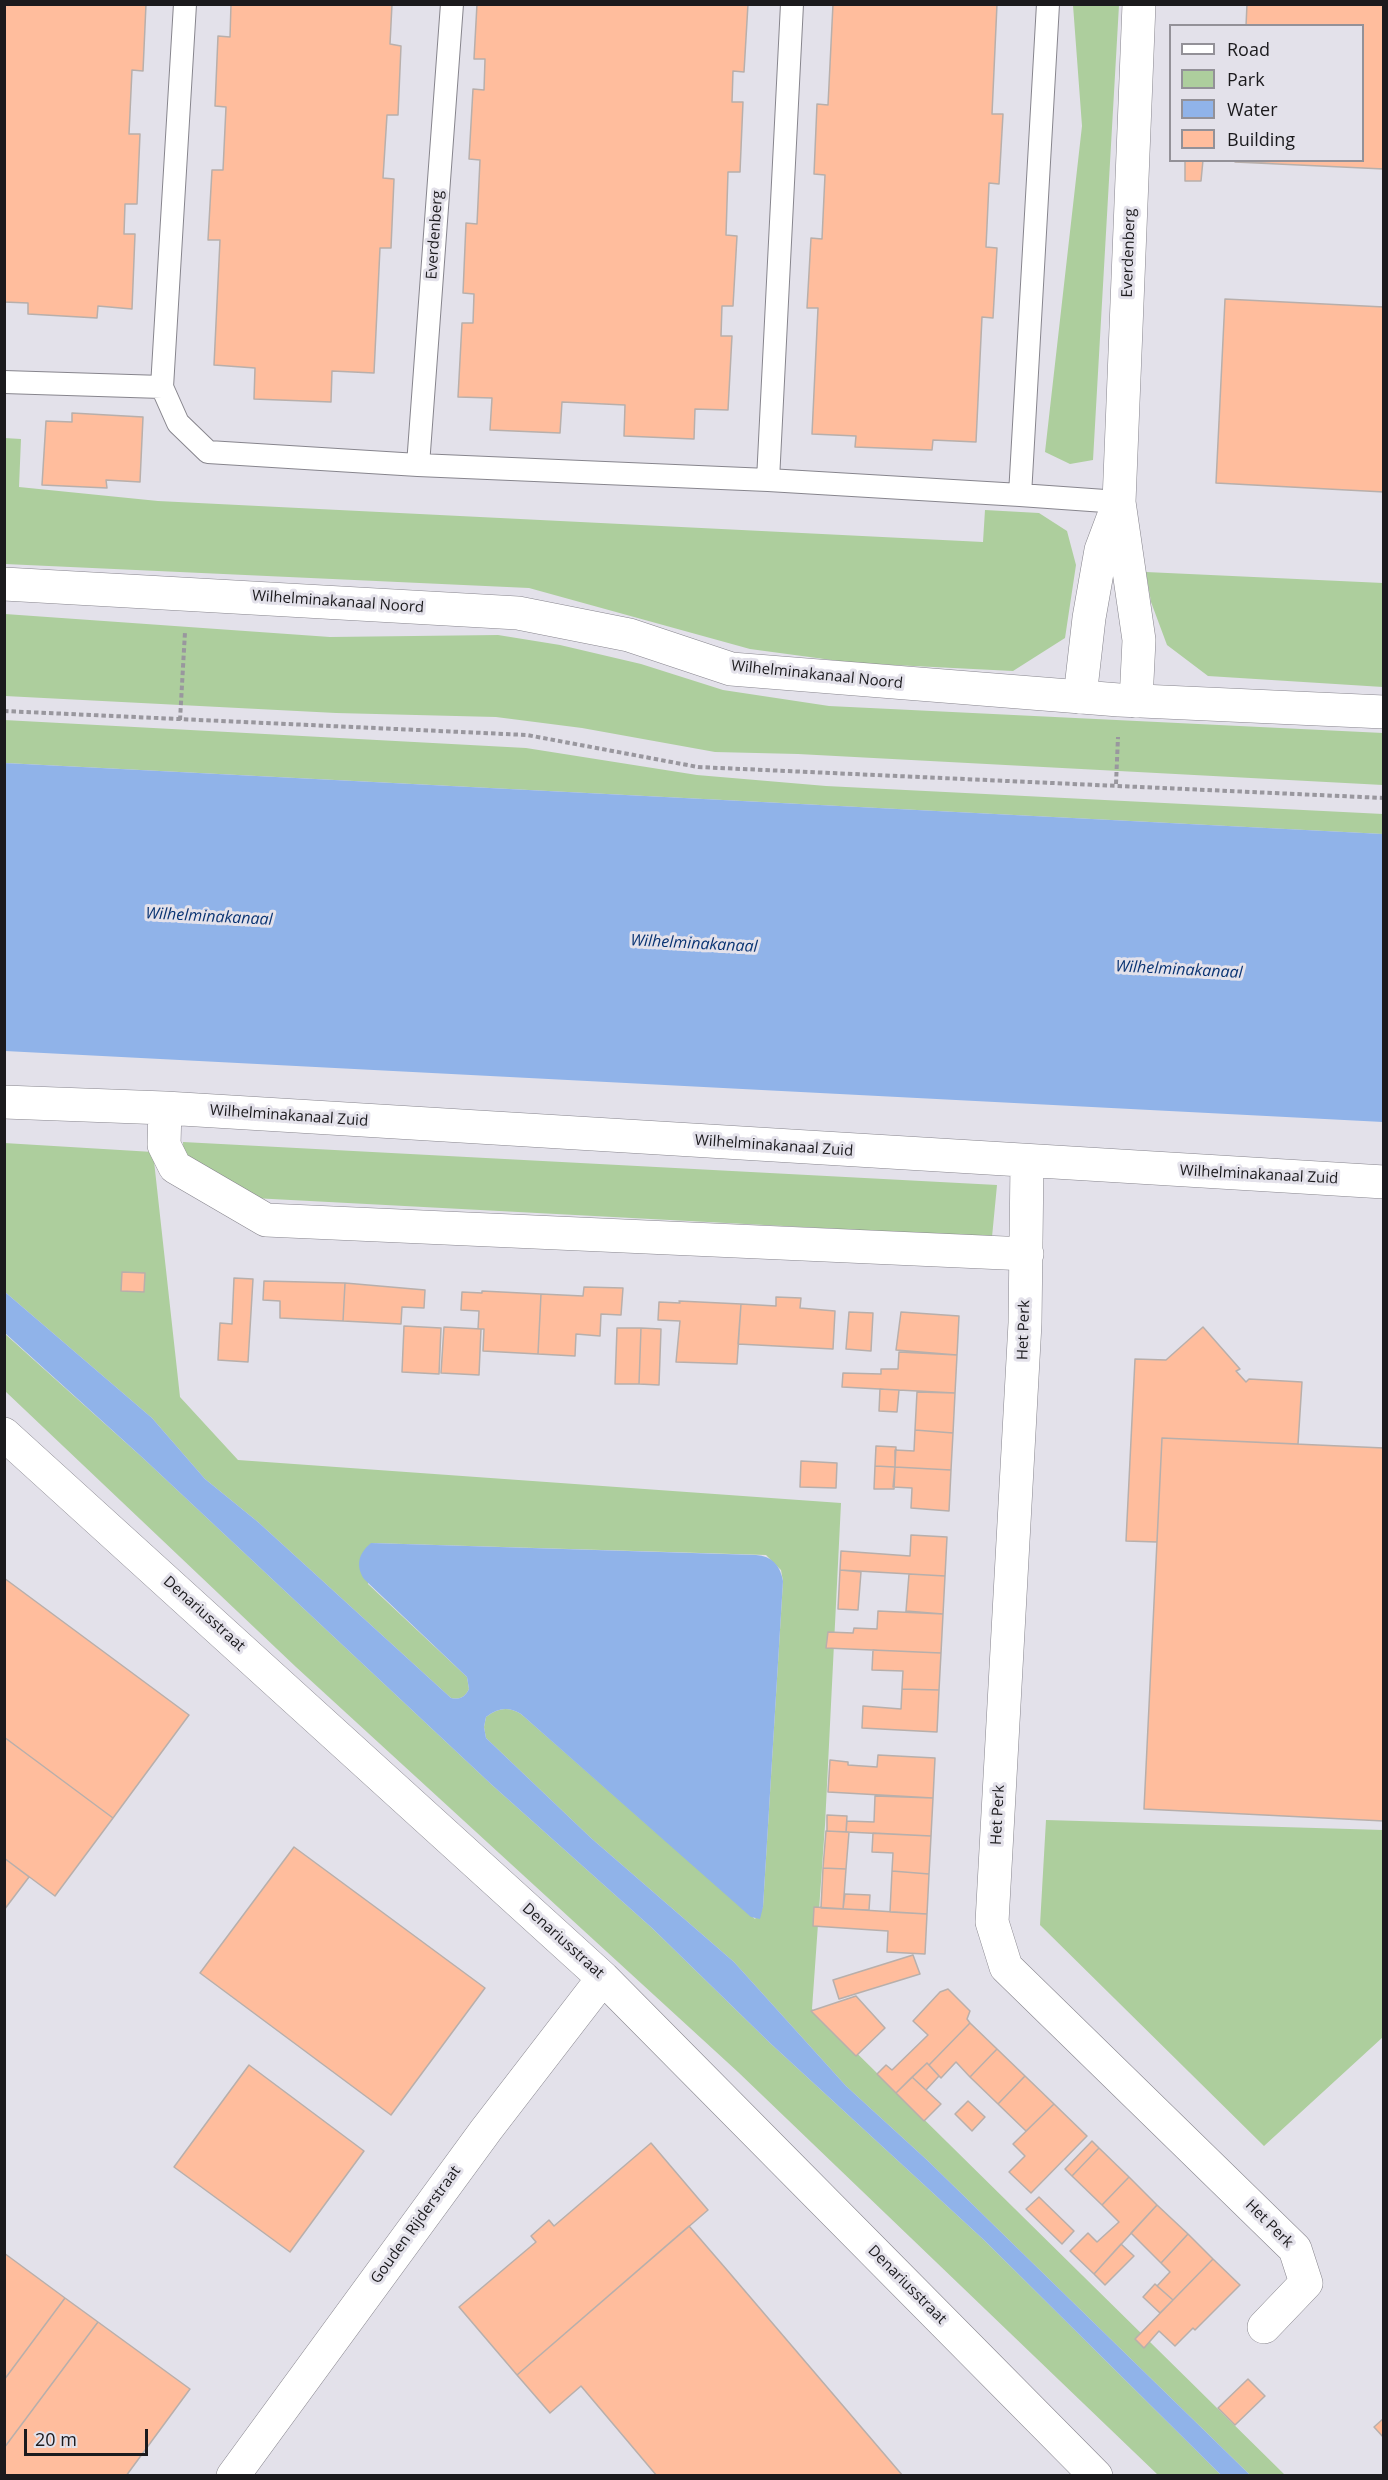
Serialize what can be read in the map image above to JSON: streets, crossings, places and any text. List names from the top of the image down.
{
  "streets": {
    "street": [
      "Everdenberg",
      "Wilhelminakanaal Noord",
      "Wilhelminakanaal Zuid",
      "Het Perk",
      "Denariusstraat",
      "Gouden Rijderstraat"
    ]
  },
  "crossings": [
    ["Everdenberg", "Wilhelminakanaal Noord"],
    ["Wilhelminakanaal Zuid", "Het Perk"],
    ["Denariusstraat", "Gouden Rijderstraat"]
  ],
  "water": ["Wilhelminakanaal"],
  "legend": [
    "Road",
    "Park",
    "Water",
    "Building"
  ],
  "scale_bar": "20 m"
}
